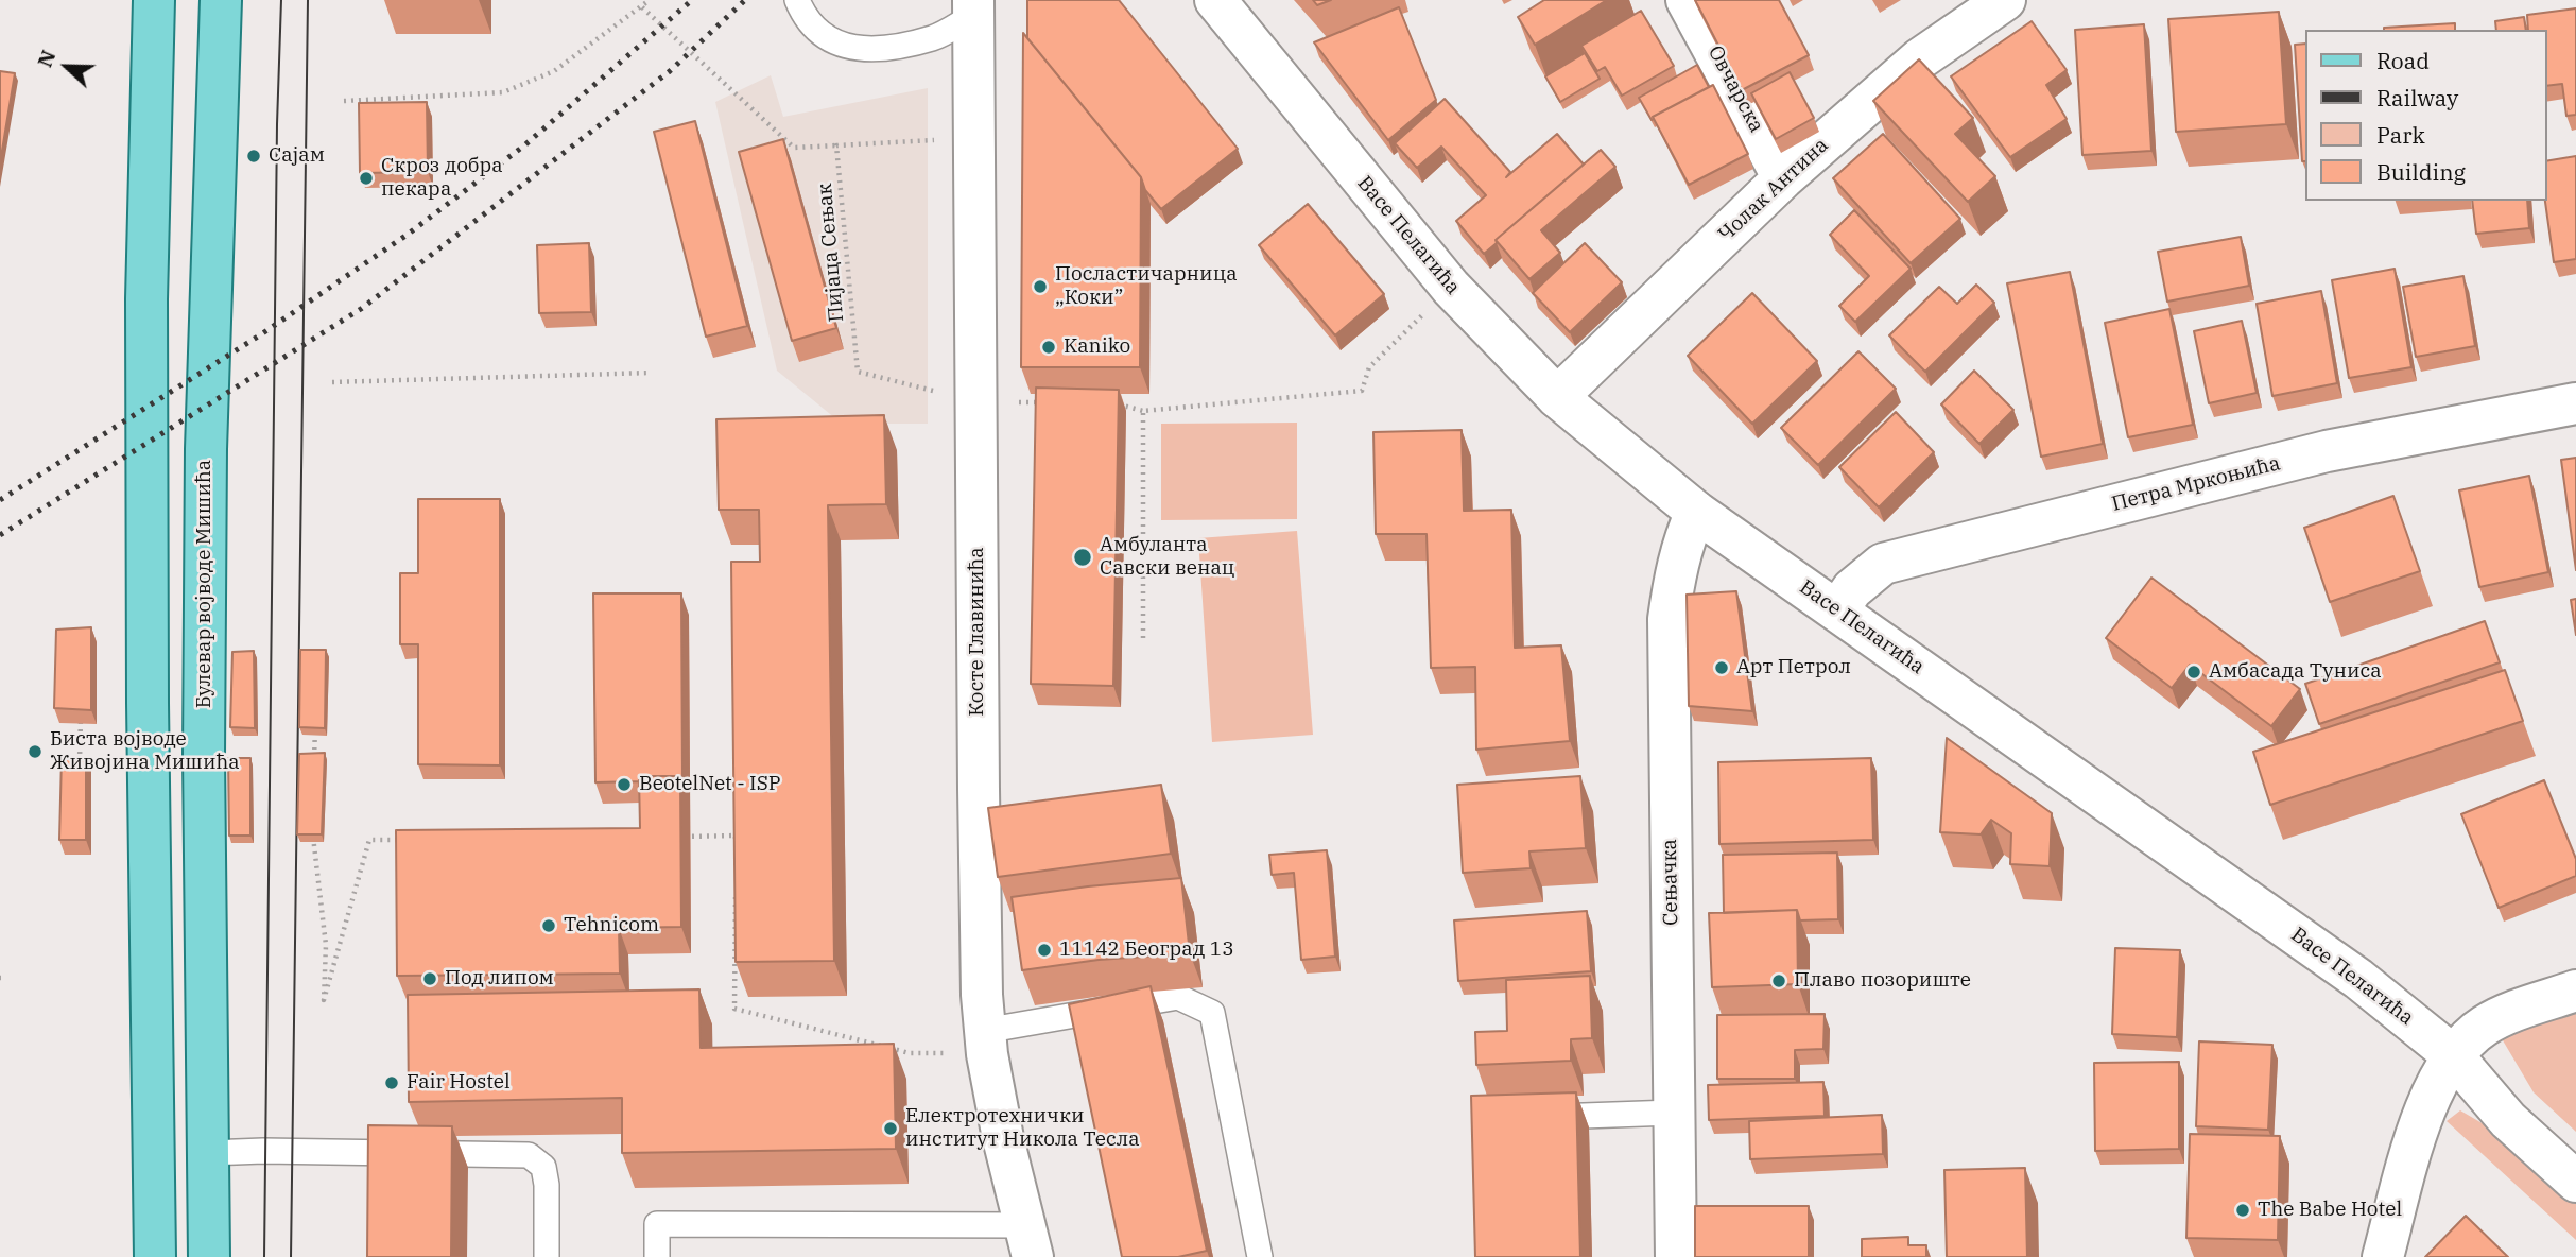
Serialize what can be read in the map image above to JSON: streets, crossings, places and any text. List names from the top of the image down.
{
  "streets": {
    "main road": ["Булевар војводе Мишића"],
    "street": [
      "Овчарска",
      "Чолак Антина",
      "Васе Пелагића",
      "Петра Мркоњића",
      "Косте Главинића",
      "Сењачка"
    ],
    "path": ["Пијаца Сењак"]
  },
  "crossings": [
    ["Овчарска", "Чолак Антина"],
    ["Чолак Антина", "Васе Пелагића"],
    ["Васе Пелагића", "Петра Мркоњића"],
    ["Васе Пелагића", "Сењачка"],
    ["Пијаца Сењак", "Косте Главинића"]
  ],
  "places": [
    "Сајам",
    "Скроз добра пекара",
    "Посластичарница „Коки”",
    "Kaniko",
    "Амбуланта Савски венац",
    "Арт Петрол",
    "Амбасада Туниса",
    "Биста војводе Живојина Мишића",
    "BeotelNet - ISP",
    "Tehnicom",
    "11142 Београд 13",
    "Под липом",
    "Плаво позориште",
    "Fair Hostel",
    "Електротехнички институт Никола Тесла",
    "The Babe Hotel"
  ],
  "legend": [
    "Road",
    "Railway",
    "Park",
    "Building"
  ],
  "north": "left"
}
